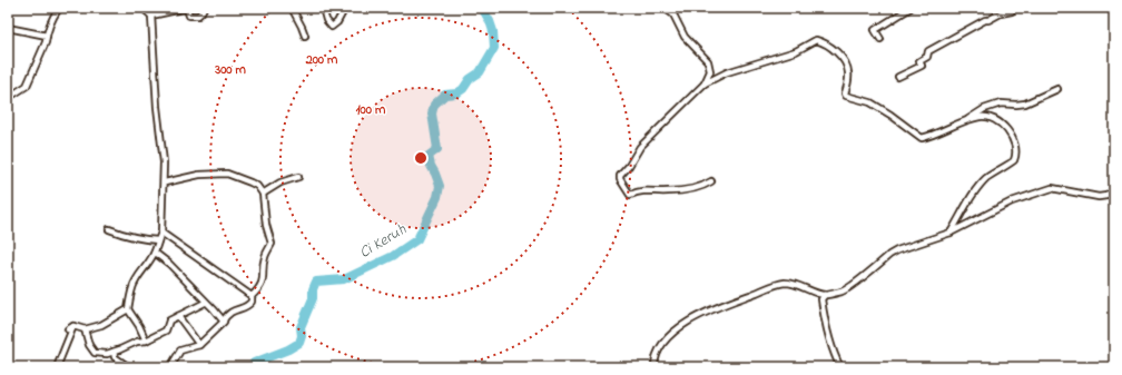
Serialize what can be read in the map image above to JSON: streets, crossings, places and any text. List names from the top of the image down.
{
  "water": ["Ci Keruh"],
  "rings": ["200 m", "300 m", "100 m"]
}
